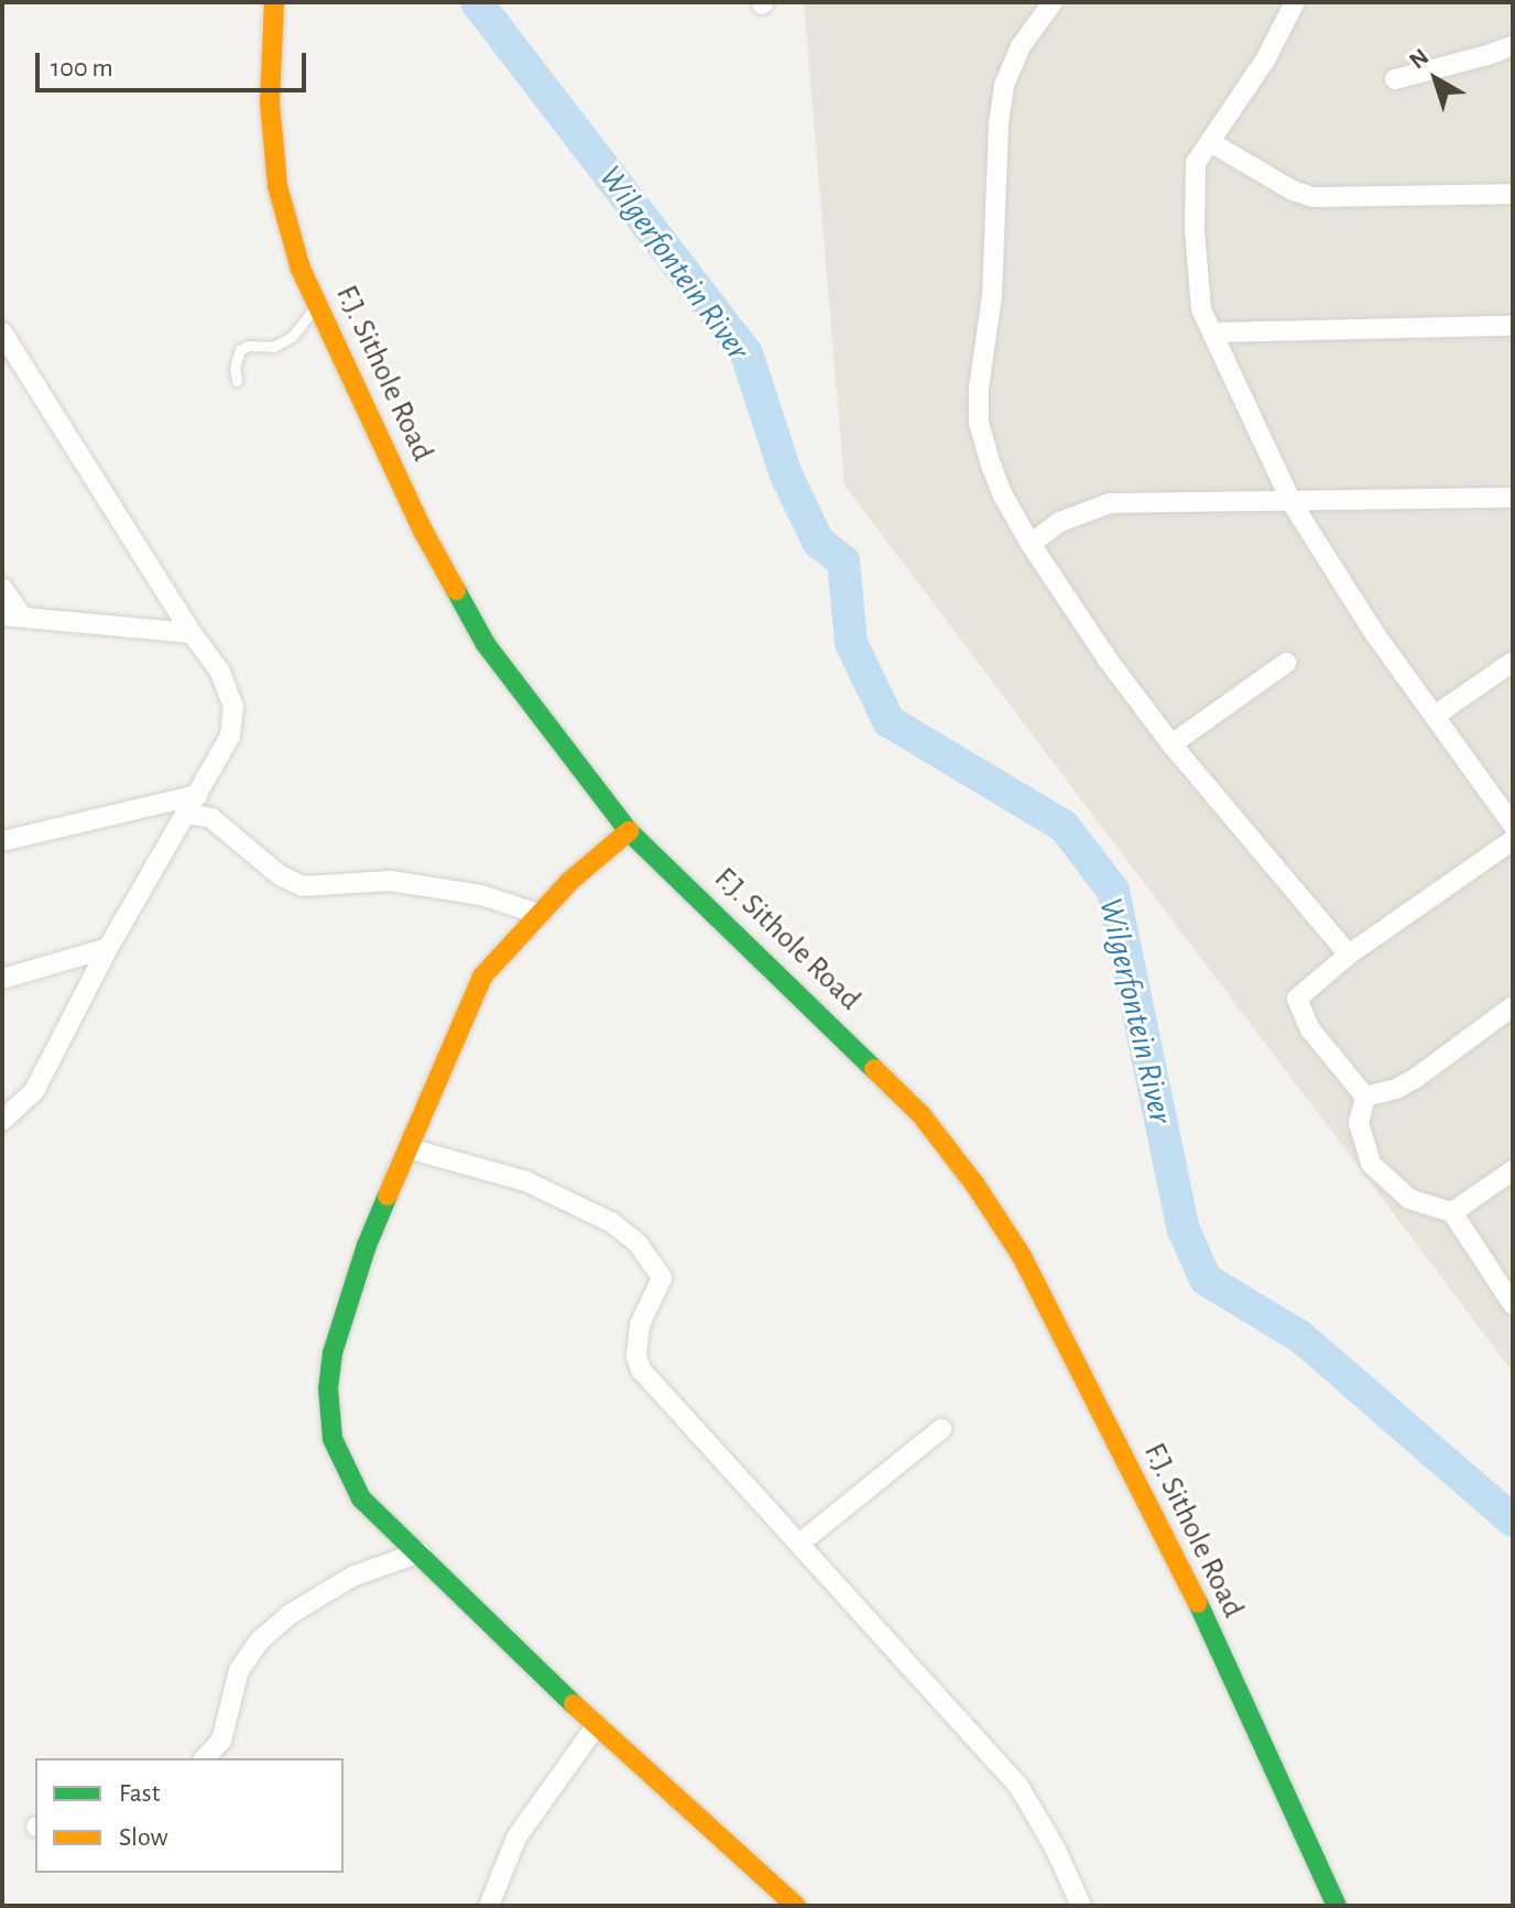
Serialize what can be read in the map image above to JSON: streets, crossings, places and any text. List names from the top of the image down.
{
  "streets": {
    "street": ["F.J. Sithole Road"]
  },
  "water": ["Wilgerfontein River"],
  "legend": ["Fast", "Slow"],
  "scale_bar": "100 m",
  "north": "top left"
}
